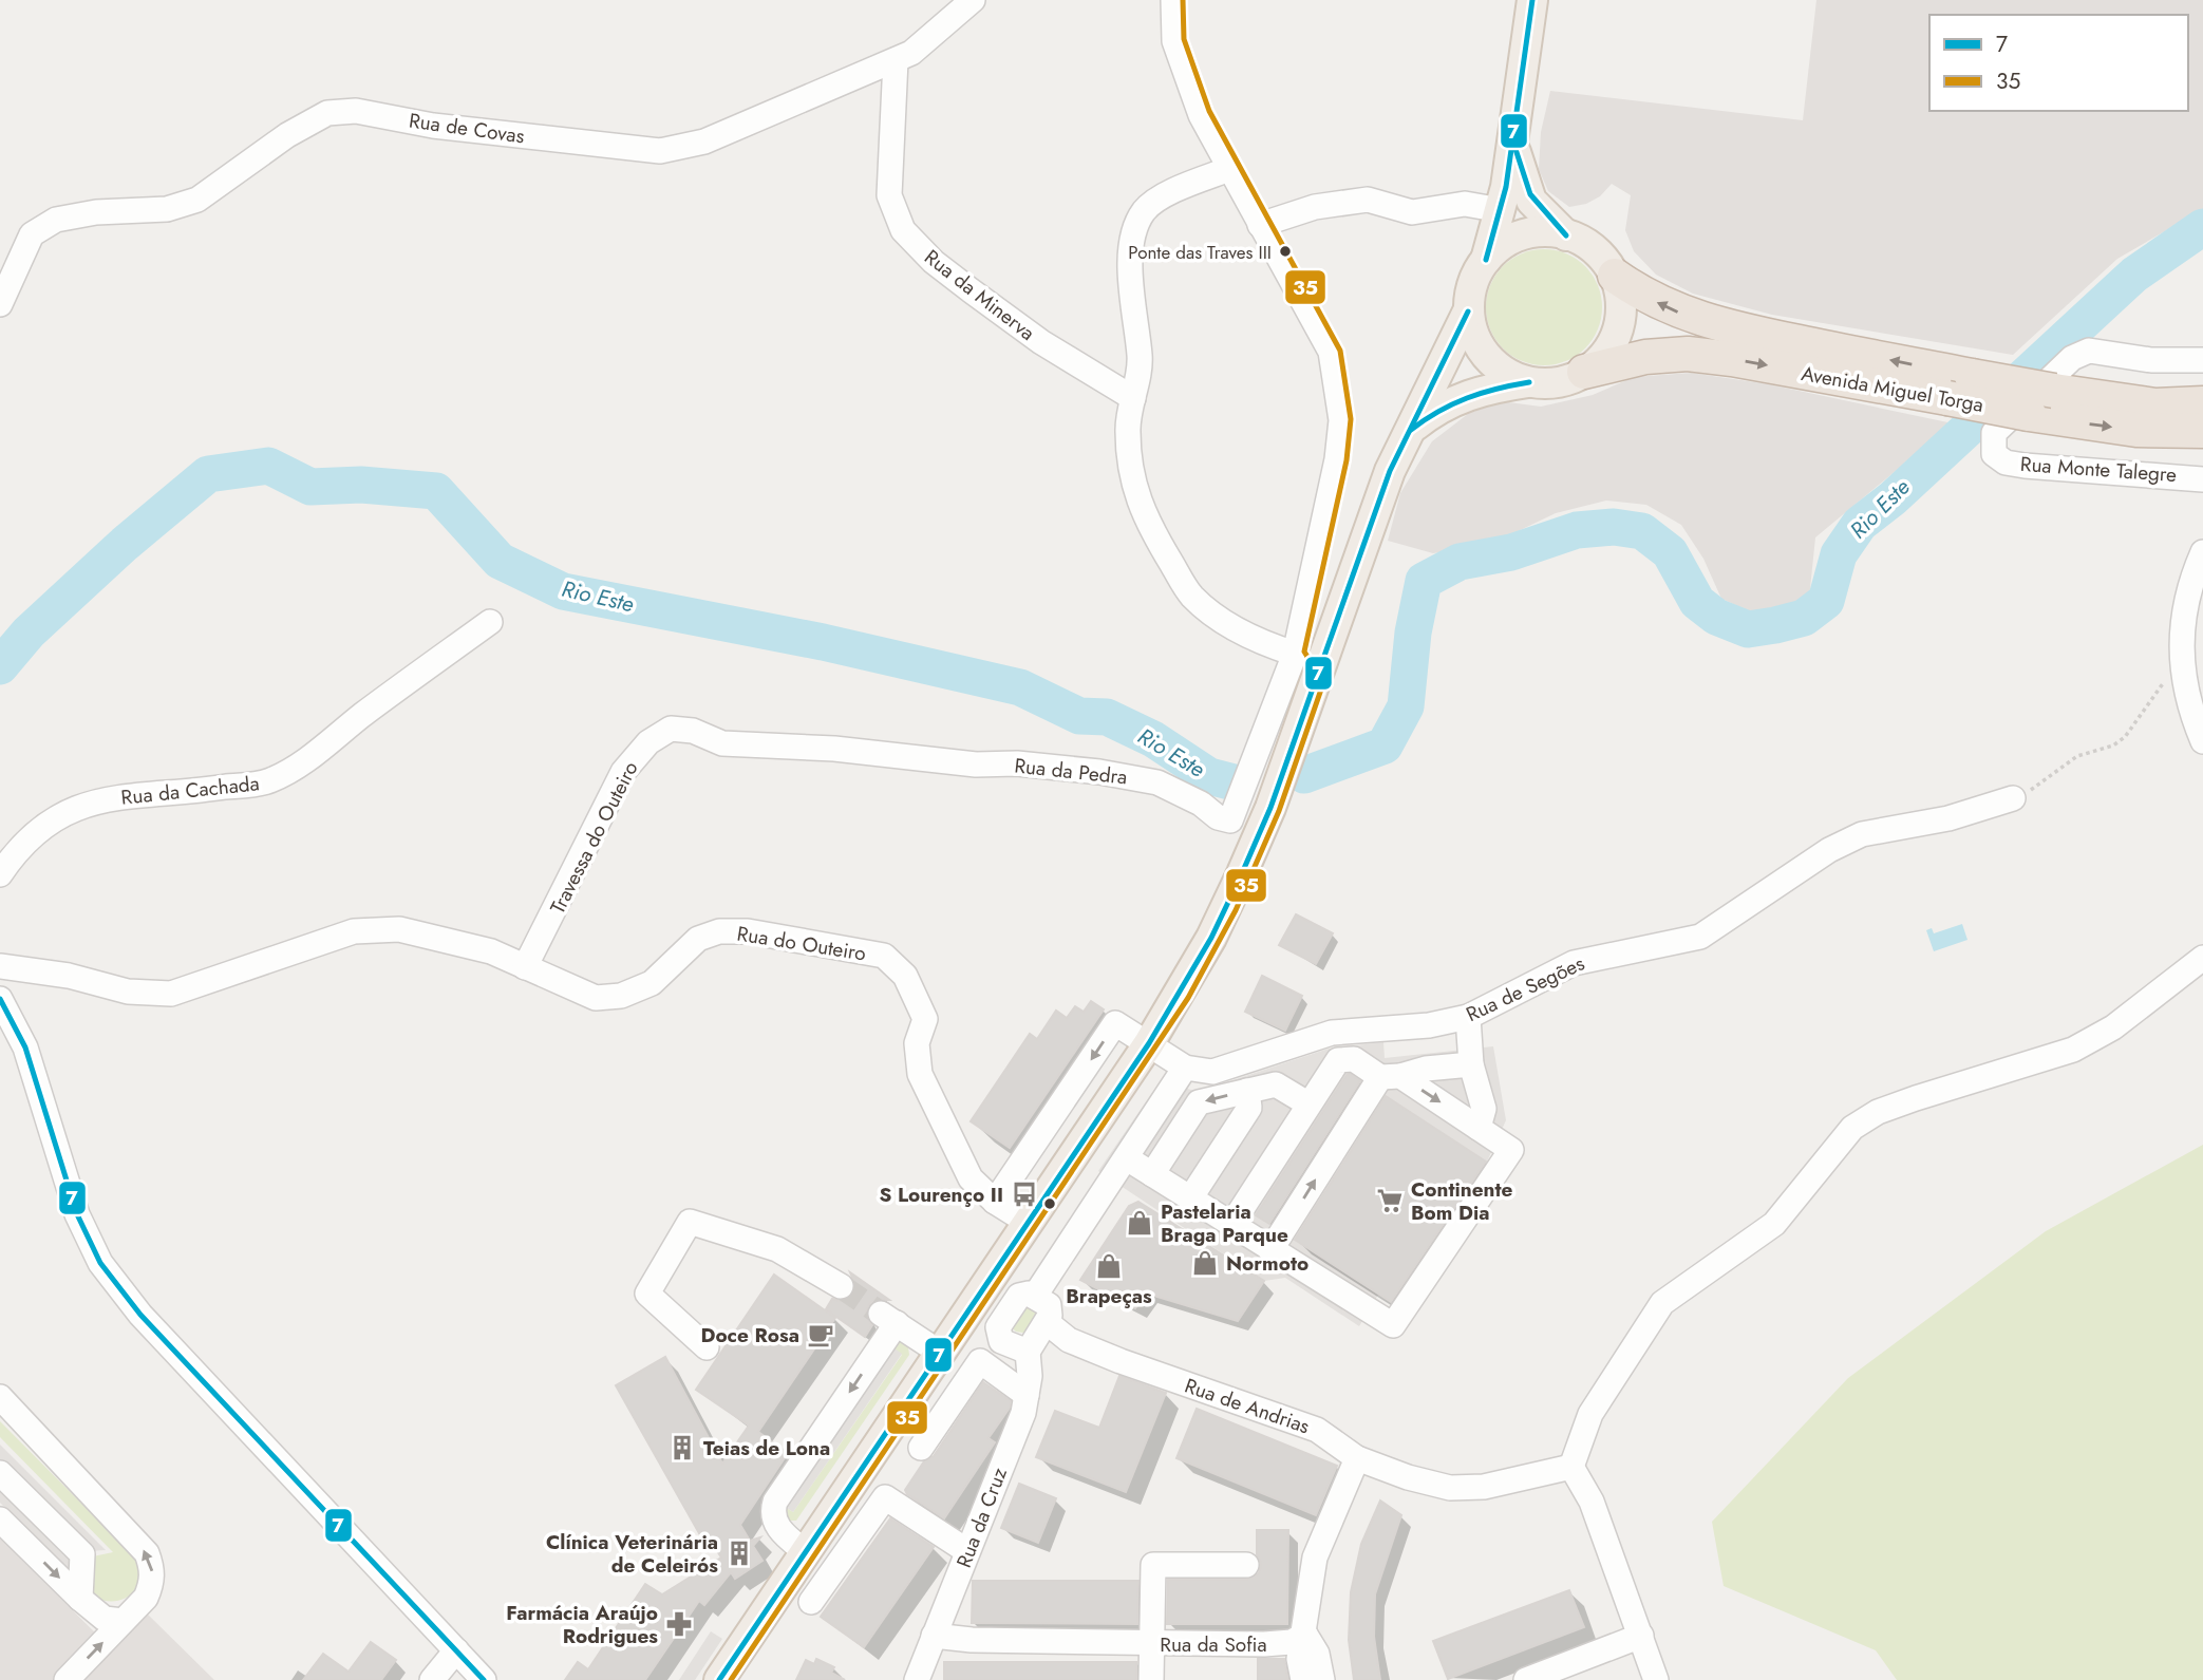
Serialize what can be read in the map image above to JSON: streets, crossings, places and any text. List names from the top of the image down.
{
  "streets": {
    "highway": ["Avenida Miguel Torga"],
    "street": [
      "Rua de Covas",
      "Rua da Minerva",
      "Rua Monte Talegre",
      "Rua da Pedra",
      "Rua da Cachada",
      "Travessa do Outeiro",
      "Rua do Outeiro",
      "Rua de Segões",
      "Rua de Andrias",
      "Rua da Cruz",
      "Rua da Sofia"
    ]
  },
  "crossings": [
    ["Rua de Covas", "Rua da Minerva"],
    ["Rua da Pedra", "Travessa do Outeiro"],
    ["Travessa do Outeiro", "Rua do Outeiro"],
    ["Rua de Andrias", "Rua da Cruz"],
    ["Rua da Cruz", "Rua da Sofia"]
  ],
  "water": ["Rio Este"],
  "places": {
    "other": ["Ponte das Traves III"],
    "bus stop": ["S Lourenço II"],
    "supermarket": ["Continente Bom Dia"],
    "shop": ["Pastelaria Braga Parque", "Normoto", "Brapeças"],
    "cafe": ["Doce Rosa"],
    "building": ["Teias de Lona", "Clínica Veterinária de Celeirós"],
    "pharmacy": ["Farmácia Araújo Rodrigues"]
  },
  "lines": ["transit line 7", "transit line 35"],
  "legend": ["7", "35"]
}
